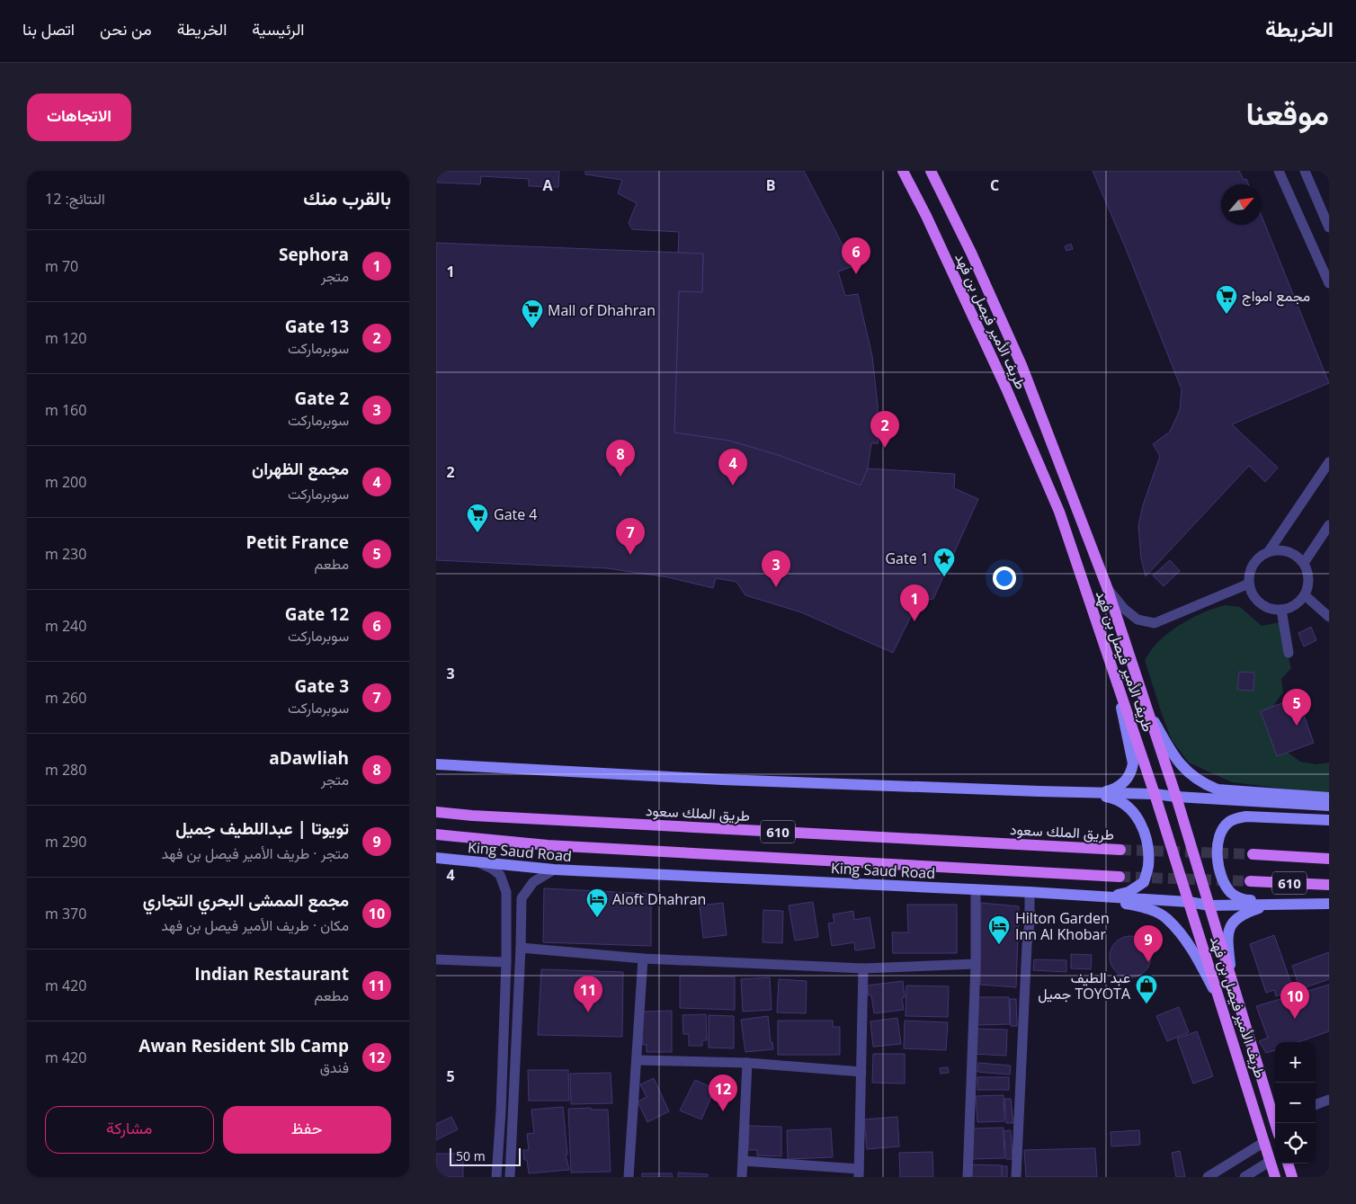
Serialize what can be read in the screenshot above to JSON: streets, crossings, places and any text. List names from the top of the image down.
{
  "streets": {
    "main road": [
      "طريف الأمير فيصل بن فهد",
      "طريق الملك سعود",
      "610",
      "King Saud Road"
    ]
  },
  "crossings": [
    ["طريف الأمير فيصل بن فهد", "King Saud Road"]
  ],
  "places": {
    "supermarket": ["مجمع امواج", "Mall of Dhahran", "Gate 4"],
    "place": ["Gate 1"],
    "hotel": ["Aloft Dhahran", "Hilton Garden Inn Al Khobar"],
    "shop": ["عبد الطيف جميل TOYOTA"]
  },
  "scale_bar": "50 m",
  "north": "top right",
  "page": {
    "header": "الخريطة",
    "nav": [
      "الرئيسية",
      "الخريطة",
      "من نحن",
      "اتصل بنا"
    ],
    "title": "موقعنا",
    "buttons": [
      "الاتجاهات",
      ["حفظ", "مشاركة"]
    ],
    "heading": ["بالقرب منك", "النتائج: 12"],
    "list": [
      {
        "mark": "1",
        "name": "Sephora",
        "note": "متجر",
        "value": "70 m"
      },
      {
        "mark": "2",
        "name": "Gate 13",
        "note": "سوبرماركت",
        "value": "120 m"
      },
      {
        "mark": "3",
        "name": "Gate 2",
        "note": "سوبرماركت",
        "value": "160 m"
      },
      {
        "mark": "4",
        "name": "مجمع الظهران",
        "note": "سوبرماركت",
        "value": "200 m"
      },
      {
        "mark": "5",
        "name": "Petit France",
        "note": "مطعم",
        "value": "230 m"
      },
      {
        "mark": "6",
        "name": "Gate 12",
        "note": "سوبرماركت",
        "value": "240 m"
      },
      {
        "mark": "7",
        "name": "Gate 3",
        "note": "سوبرماركت",
        "value": "260 m"
      },
      {
        "mark": "8",
        "name": "aDawliah",
        "note": "متجر",
        "value": "280 m"
      },
      {
        "mark": "9",
        "name": "تويوتا | عبداللطيف جميل",
        "note": "متجر · طريف الأمير فيصل بن فهد",
        "value": "290 m"
      },
      {
        "mark": "10",
        "name": "مجمع الممشى البحري التجاري",
        "note": "مكان · طريف الأمير فيصل بن فهد",
        "value": "370 m"
      },
      {
        "mark": "11",
        "name": "Indian Restaurant",
        "note": "مطعم",
        "value": "420 m"
      },
      {
        "mark": "12",
        "name": "Awan Resident Slb Camp",
        "note": "فندق",
        "value": "420 m"
      }
    ],
    "pins": [
      "6",
      "2",
      "8",
      "4",
      "7",
      "3",
      "1",
      "5",
      "9",
      "11",
      "10",
      "12"
    ],
    "map_buttons": ["+", "−"],
    "scale": "50 m"
  },
  "grid": {
    "columns": ["A", "B", "C"],
    "rows": [
      "1",
      "2",
      "3",
      "4",
      "5"
    ]
  }
}
